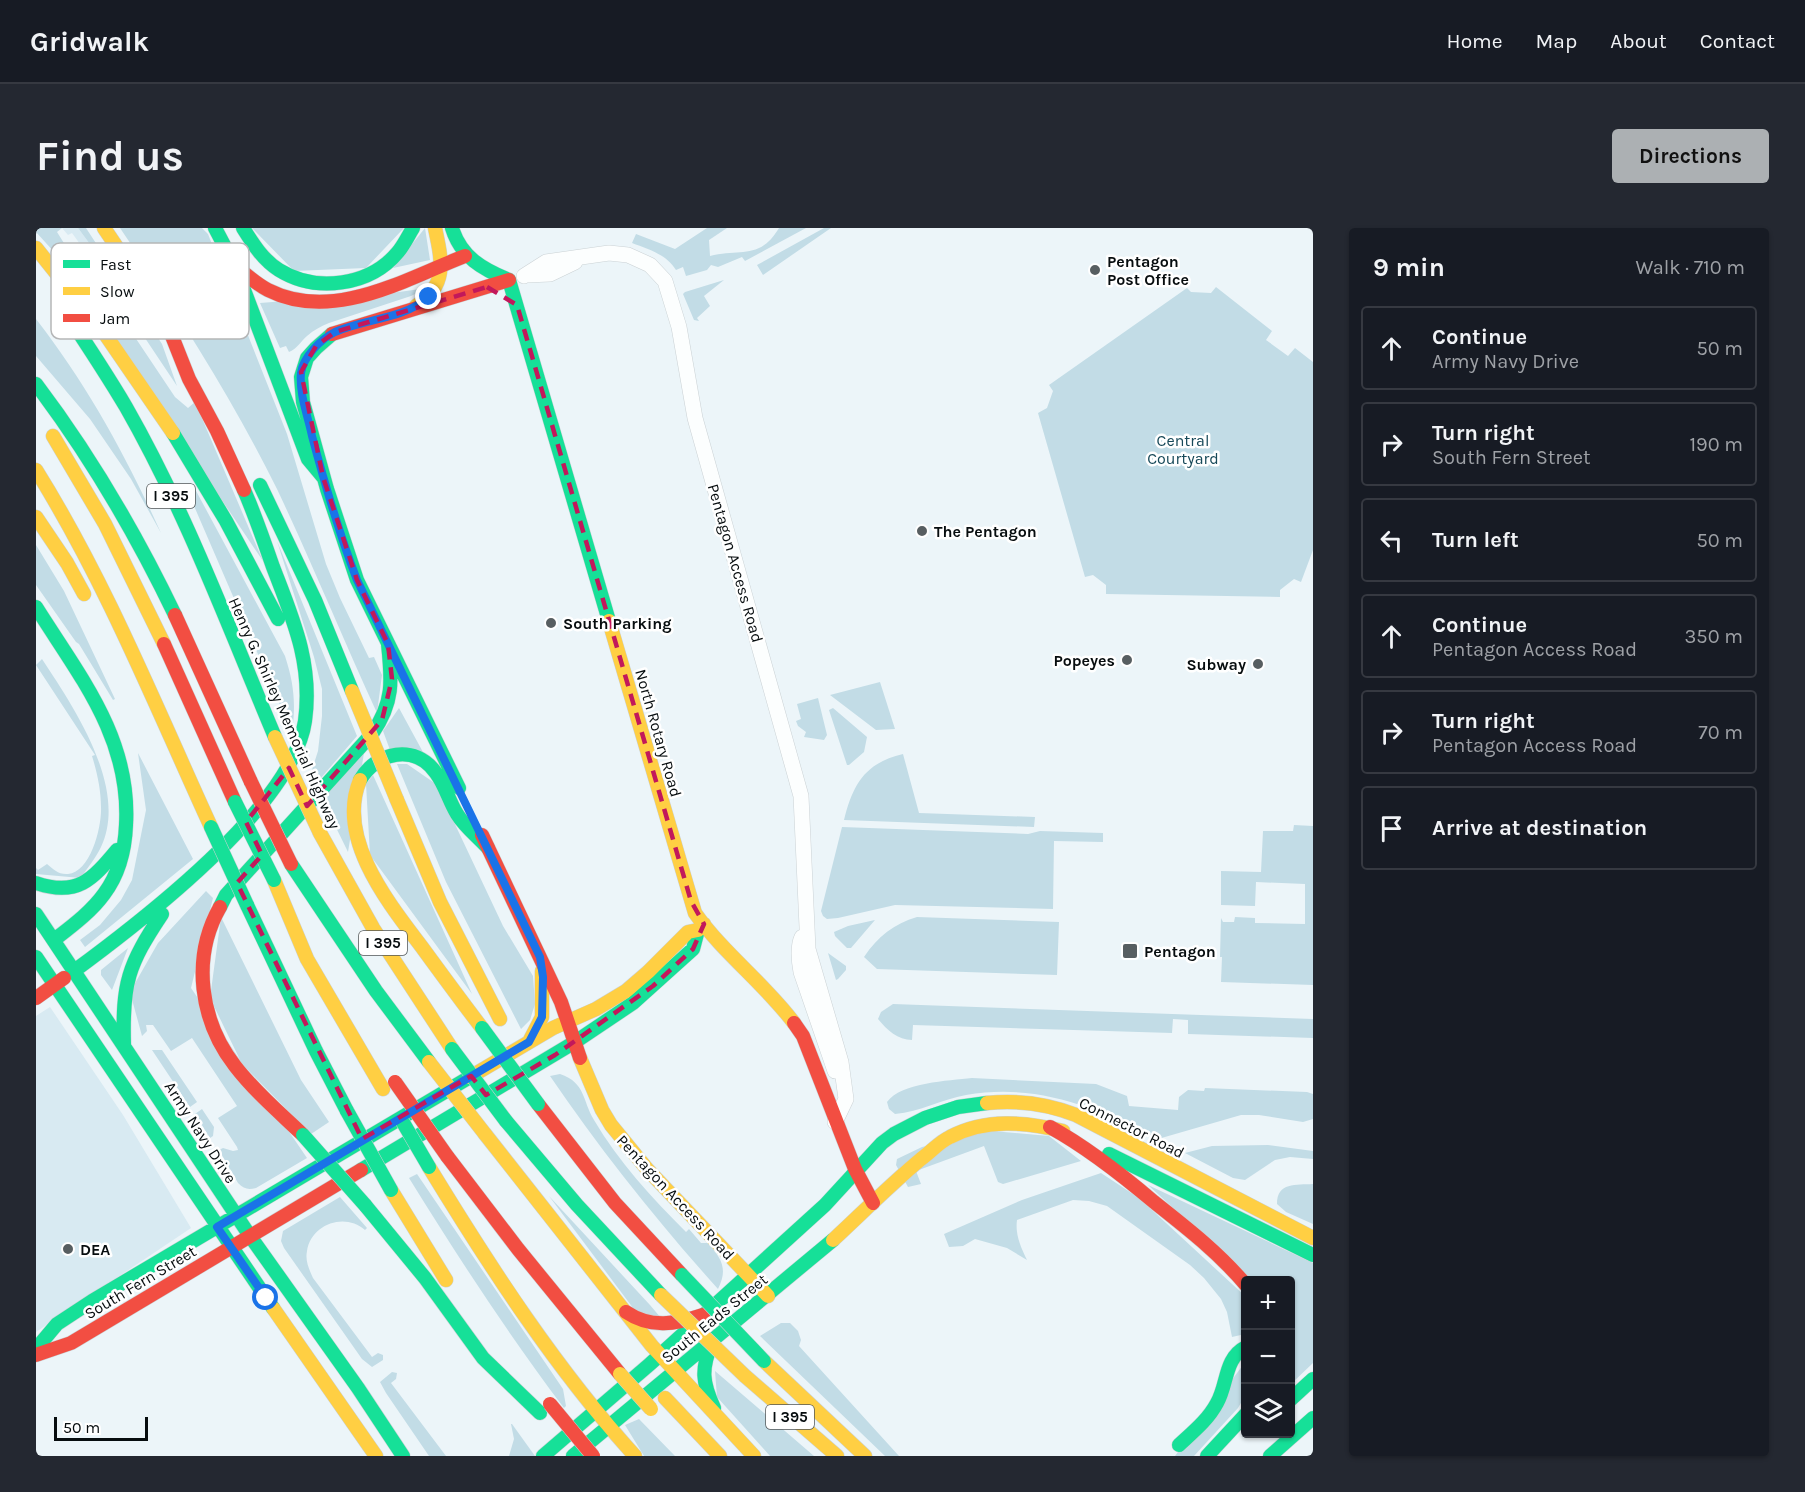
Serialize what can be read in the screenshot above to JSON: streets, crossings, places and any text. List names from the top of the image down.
{
  "streets": {
    "main road": [
      "I 395",
      "Pentagon Access Road",
      "Henry G. Shirley Memorial Highway",
      "North Rotary Road",
      "Connector Road",
      "Army Navy Drive",
      "South Fern Street",
      "South Eads Street"
    ]
  },
  "crossings": [
    ["Pentagon Access Road", "North Rotary Road"],
    ["Pentagon Access Road", "South Fern Street"],
    ["Pentagon Access Road", "South Eads Street"],
    ["North Rotary Road", "Connector Road"],
    ["North Rotary Road", "South Fern Street"],
    ["North Rotary Road", "South Eads Street"],
    ["Connector Road", "South Eads Street"],
    ["Army Navy Drive", "South Fern Street"]
  ],
  "parks": ["Central Courtyard"],
  "places": {
    "other": [
      "Pentagon Post Office",
      "The Pentagon",
      "South Parking",
      "Popeyes",
      "Subway",
      "DEA"
    ],
    "transit": ["Pentagon"]
  },
  "legend": ["Fast", "Slow", "Jam"],
  "scale_bar": "50 m",
  "page": {
    "header": "Gridwalk",
    "nav": [
      "Home",
      "Map",
      "About",
      "Contact"
    ],
    "buttons": "Directions",
    "title": "Find us",
    "heading": ["9 min", "Walk · 710 m"],
    "list": [
      ["Continue", "Army Navy Drive", "50 m"],
      ["Turn right", "South Fern Street", "190 m"],
      ["Turn left", "50 m"],
      ["Continue", "Pentagon Access Road", "350 m"],
      ["Turn right", "Pentagon Access Road", "70 m"],
      "Arrive at destination"
    ],
    "map_buttons": ["+", "−"],
    "scale": "50 m"
  }
}
